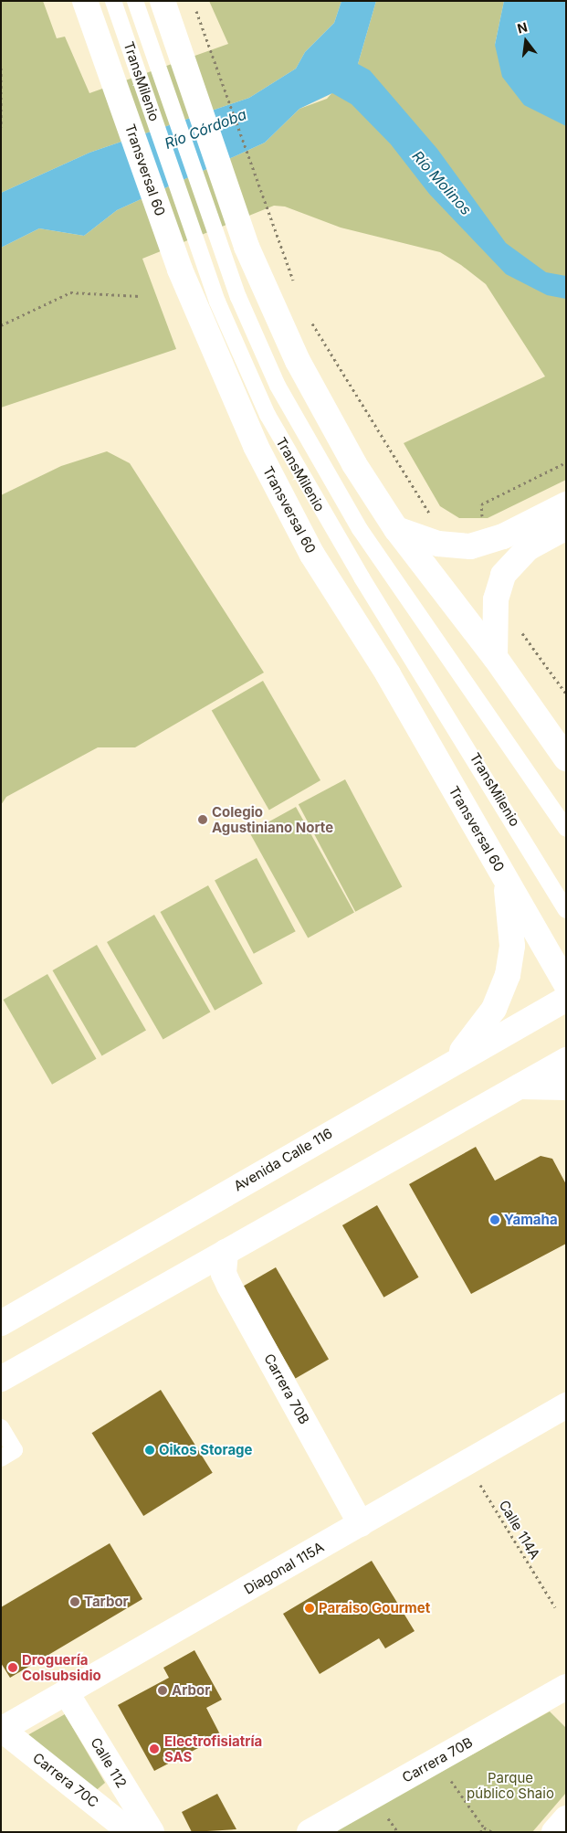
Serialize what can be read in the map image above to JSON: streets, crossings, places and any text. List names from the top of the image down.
{
  "streets": {
    "main road": [
      "Transversal 60",
      "Avenida Calle 116",
      "Carrera 70B",
      "Diagonal 115A",
      "Calle 112",
      "Carrera 70C"
    ],
    "lane": ["TransMilenio"],
    "path": ["Calle 114A"]
  },
  "crossings": [
    ["Carrera 70B", "Diagonal 115A"],
    ["Calle 114A", "Diagonal 115A"],
    ["Diagonal 115A", "Calle 112"],
    ["Diagonal 115A", "Carrera 70C"]
  ],
  "water": ["Río Córdoba", "Río Molinos"],
  "parks": ["Parque público Shaio"],
  "places": [
    "Colegio Agustiniano Norte",
    "Yamaha",
    "Oikos Storage",
    "Tarbor",
    "Paraiso Gourmet",
    "Droguería Colsubsidio",
    "Arbor",
    "Electrofisiatría SAS"
  ],
  "north": "top"
}
